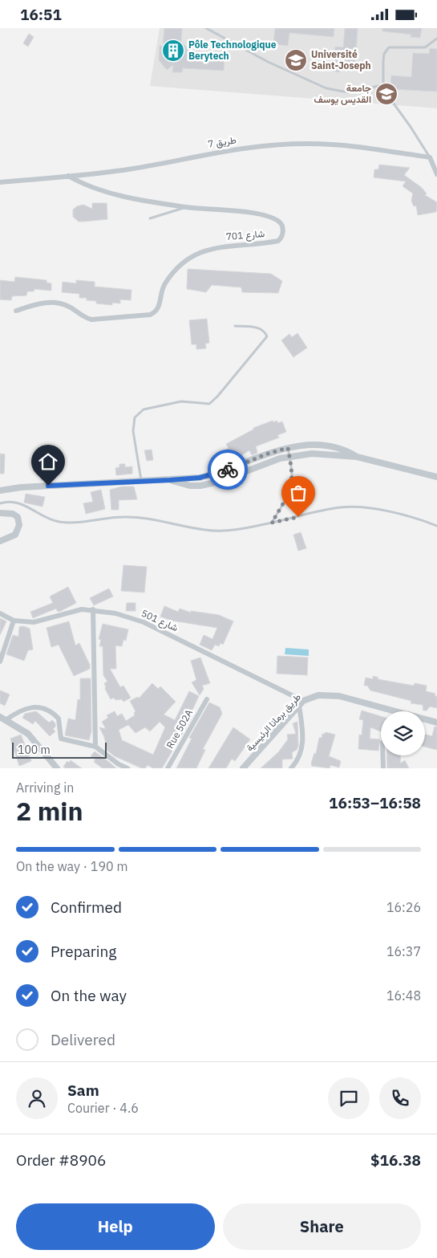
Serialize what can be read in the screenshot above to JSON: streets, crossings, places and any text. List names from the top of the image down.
{
  "streets": {
    "street": [
      "طريق 7",
      "شارع 701",
      "شارع 501",
      "طريق برمانا الرئيسية",
      "Rue 502A"
    ]
  },
  "crossings": [
    ["طريق 7", "شارع 701"],
    ["شارع 501", "طريق برمانا الرئيسية"]
  ],
  "places": {
    "building": ["Pôle Technologique Berytech"],
    "school or university": ["Université Saint-Joseph", "جامعة القديس يوسف"]
  },
  "scale_bar": "100 m",
  "page": {
    "status": "16:51",
    "scale": "100 m",
    "heading": ["2 min", "Arriving in", "16:53–16:58"],
    "panel": [
      "Sam",
      "Courier · 4.6",
      "Order #8906",
      "$16.38"
    ],
    "bar": "On the way · 190 m",
    "list": [
      ["Confirmed", "16:26"],
      ["Preparing", "16:37"],
      ["On the way", "16:48"],
      "Delivered"
    ],
    "buttons": ["Help", "Share"]
  }
}
